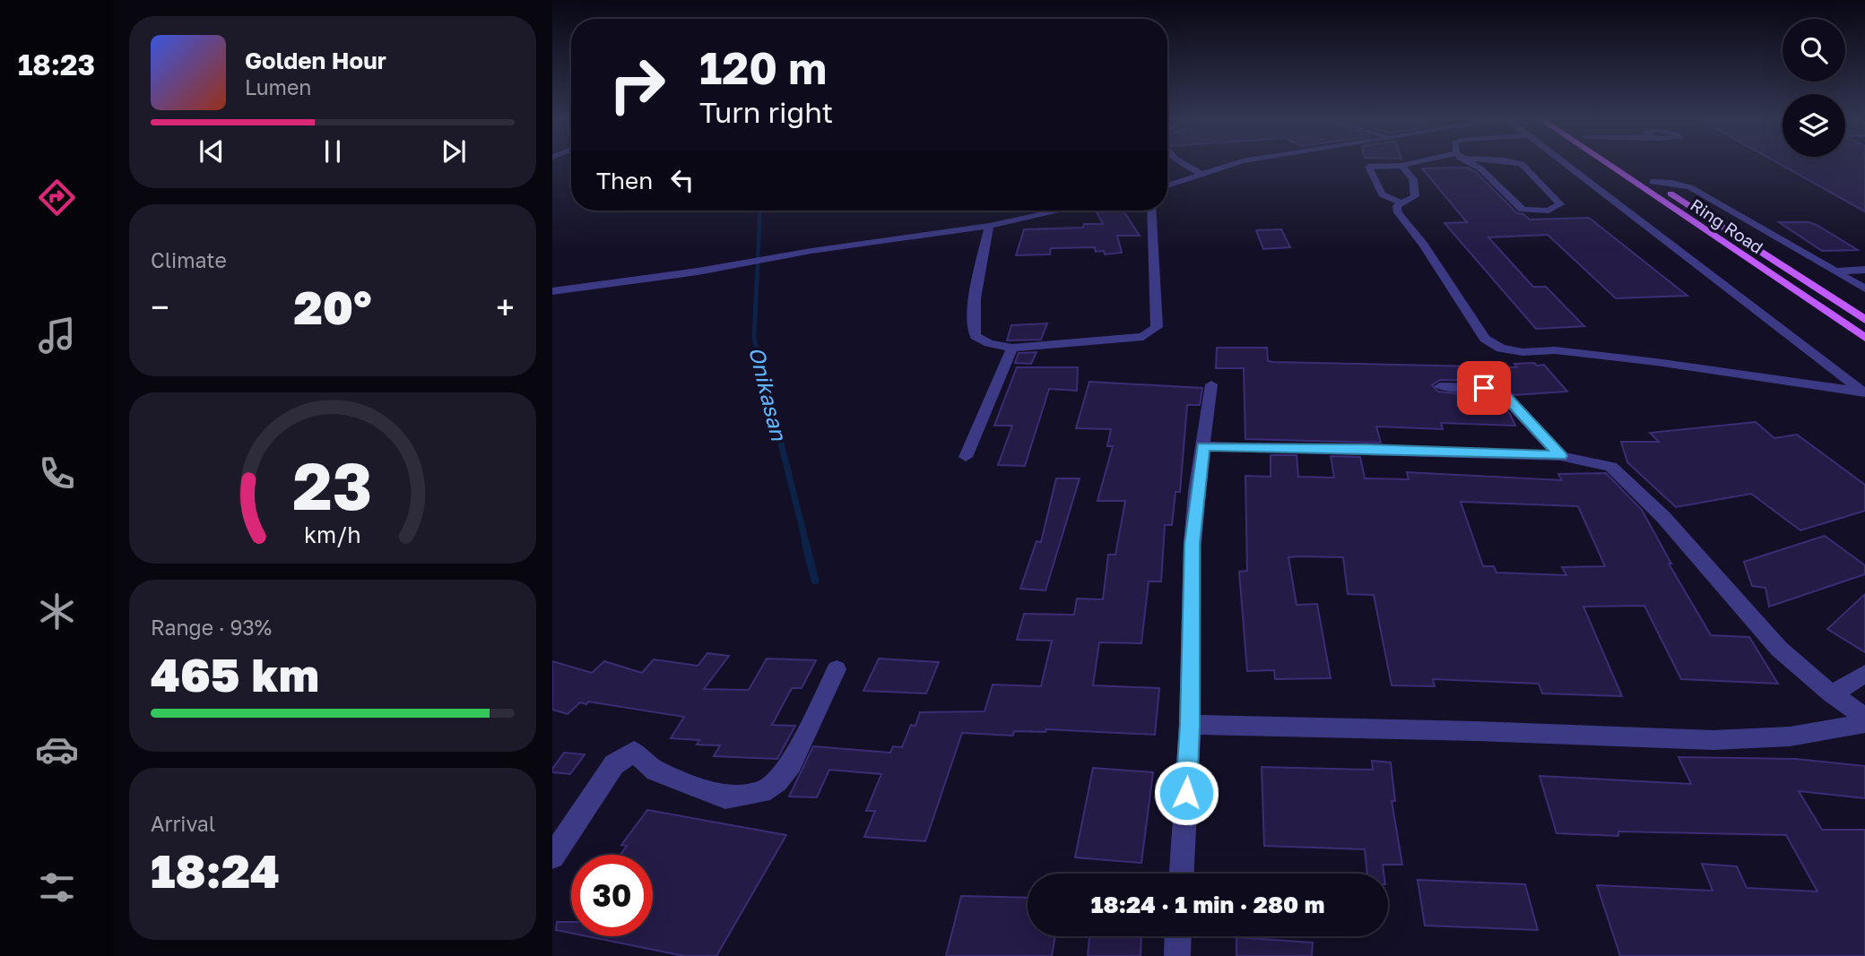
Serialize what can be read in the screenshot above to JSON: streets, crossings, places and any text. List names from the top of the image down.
{
  "streets": {
    "main road": ["Ring Road"]
  },
  "water": ["Onikasan"],
  "page": {
    "tabs": "18:23",
    "turn": ["120 m", "Turn right"],
    "song": ["Golden Hour", "Lumen"],
    "then": "Then",
    "tile": [
      "Climate",
      ["Range · 93%", "465 km"],
      ["Arrival", "18:24"]
    ],
    "heat": ["−", "20°", "+"],
    "limit": "30",
    "trip": "18:24 · 1 min · 280 m",
    "gauge": ["23", "km/h"]
  }
}
